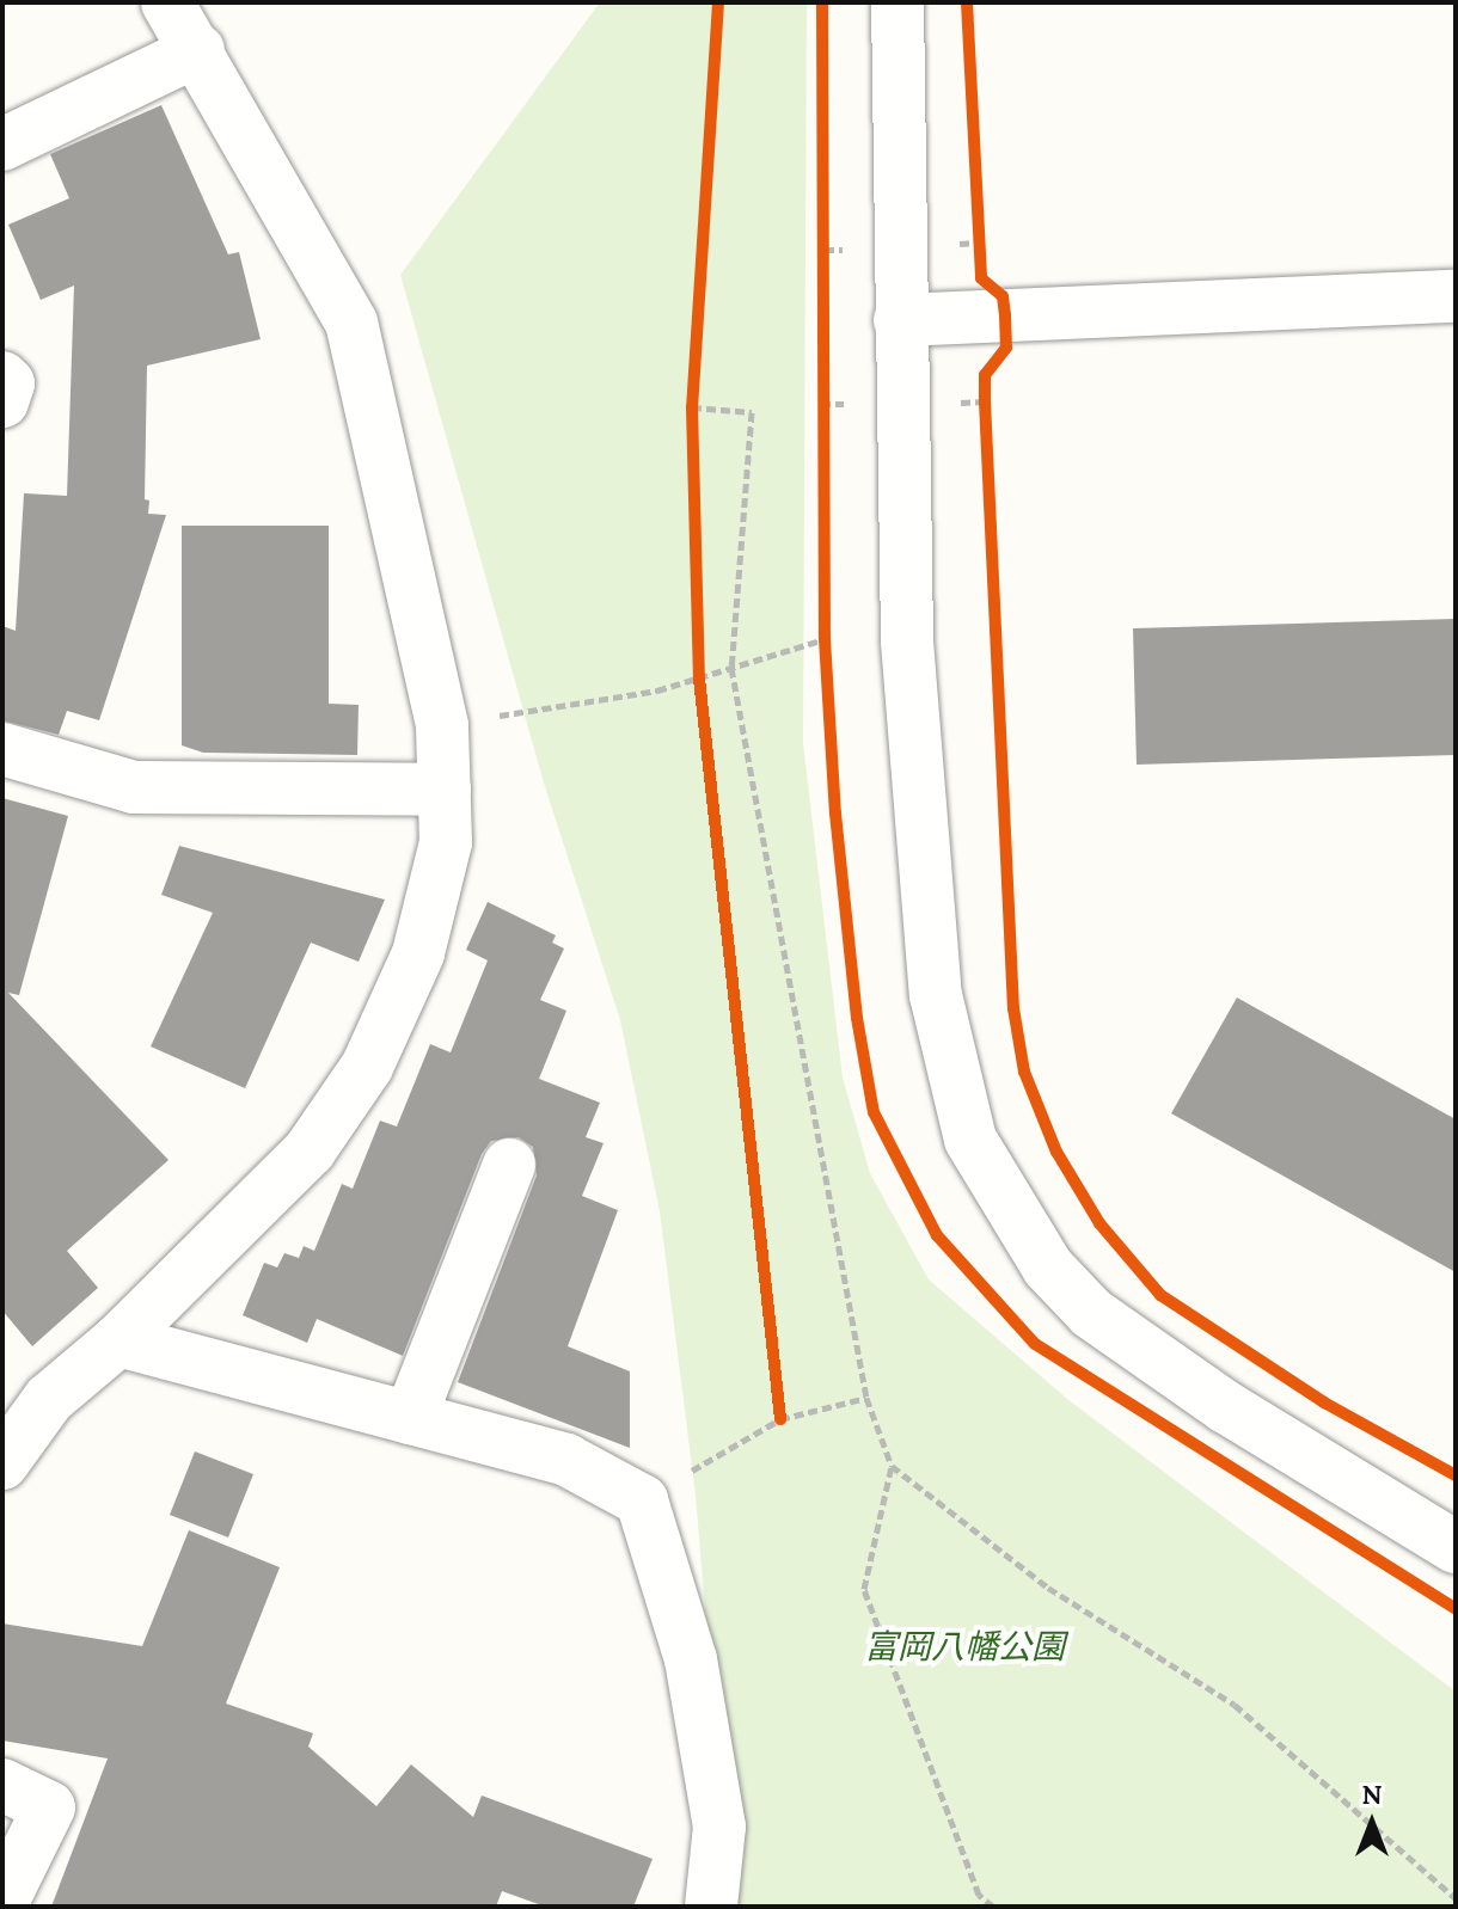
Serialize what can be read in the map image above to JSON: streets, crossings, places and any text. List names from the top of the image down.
{
  "parks": ["富岡八幡公園"],
  "north": "top"
}
